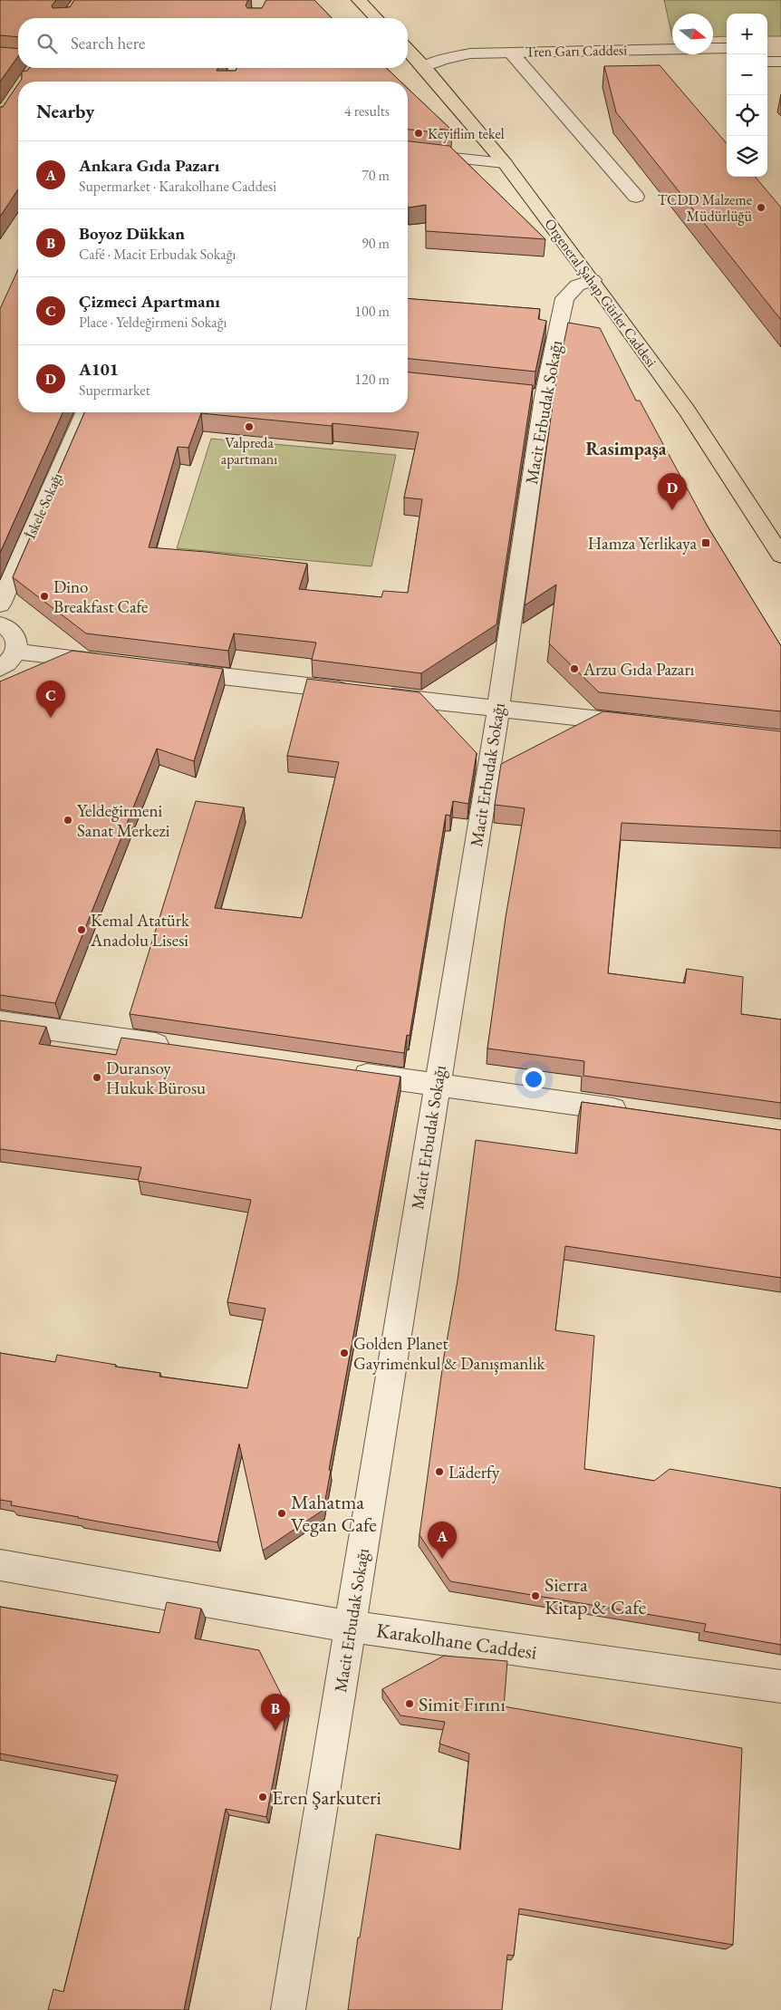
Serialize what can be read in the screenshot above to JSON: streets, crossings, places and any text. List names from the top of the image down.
{
  "streets": {
    "main road": ["Orgeneral Şahap Gürler Caddesi"],
    "street": [
      "Tren Garı Caddesi",
      "Macit Erbudak Sokağı",
      "İskele Sokağı",
      "Karakolhane Caddesi"
    ]
  },
  "crossings": [
    ["Tren Garı Caddesi", "Orgeneral Şahap Gürler Caddesi"],
    ["Orgeneral Şahap Gürler Caddesi", "Macit Erbudak Sokağı"],
    ["Macit Erbudak Sokağı", "Karakolhane Caddesi"]
  ],
  "districts": ["Rasimpaşa"],
  "places": {
    "other": [
      "Keyiflim tekel",
      "TCDD Malzeme Müdürlüğü",
      "Valpreda apartmanı",
      "Dino Breakfast Cafe",
      "Arzu Gıda Pazarı",
      "Yeldeğirmeni Sanat Merkezi",
      "Kemal Atatürk Anadolu Lisesi",
      "Duransoy Hukuk Bürosu",
      "Golden Planet Gayrimenkul & Danışmanlık",
      "Läderfy",
      "Mahatma Vegan Cafe",
      "Sierra Kitap & Cafe",
      "Simit Fırını",
      "Eren Şarkuteri"
    ],
    "transit": ["Hamza Yerlikaya"]
  },
  "north": "right",
  "page": {
    "map_buttons": ["+", "−"],
    "search": "Search here",
    "heading": ["Nearby", "4 results"],
    "list": [
      {
        "mark": "A",
        "name": "Ankara Gıda Pazarı",
        "note": "Supermarket · Karakolhane Caddesi",
        "value": "70 m"
      },
      {
        "mark": "B",
        "name": "Boyoz Dükkan",
        "note": "Café · Macit Erbudak Sokağı",
        "value": "90 m"
      },
      {
        "mark": "C",
        "name": "Çizmeci Apartmanı",
        "note": "Place · Yeldeğirmeni Sokağı",
        "value": "100 m"
      },
      {
        "mark": "D",
        "name": "A101",
        "note": "Supermarket",
        "value": "120 m"
      }
    ],
    "pins": [
      "D",
      "C",
      "A",
      "B"
    ]
  }
}
